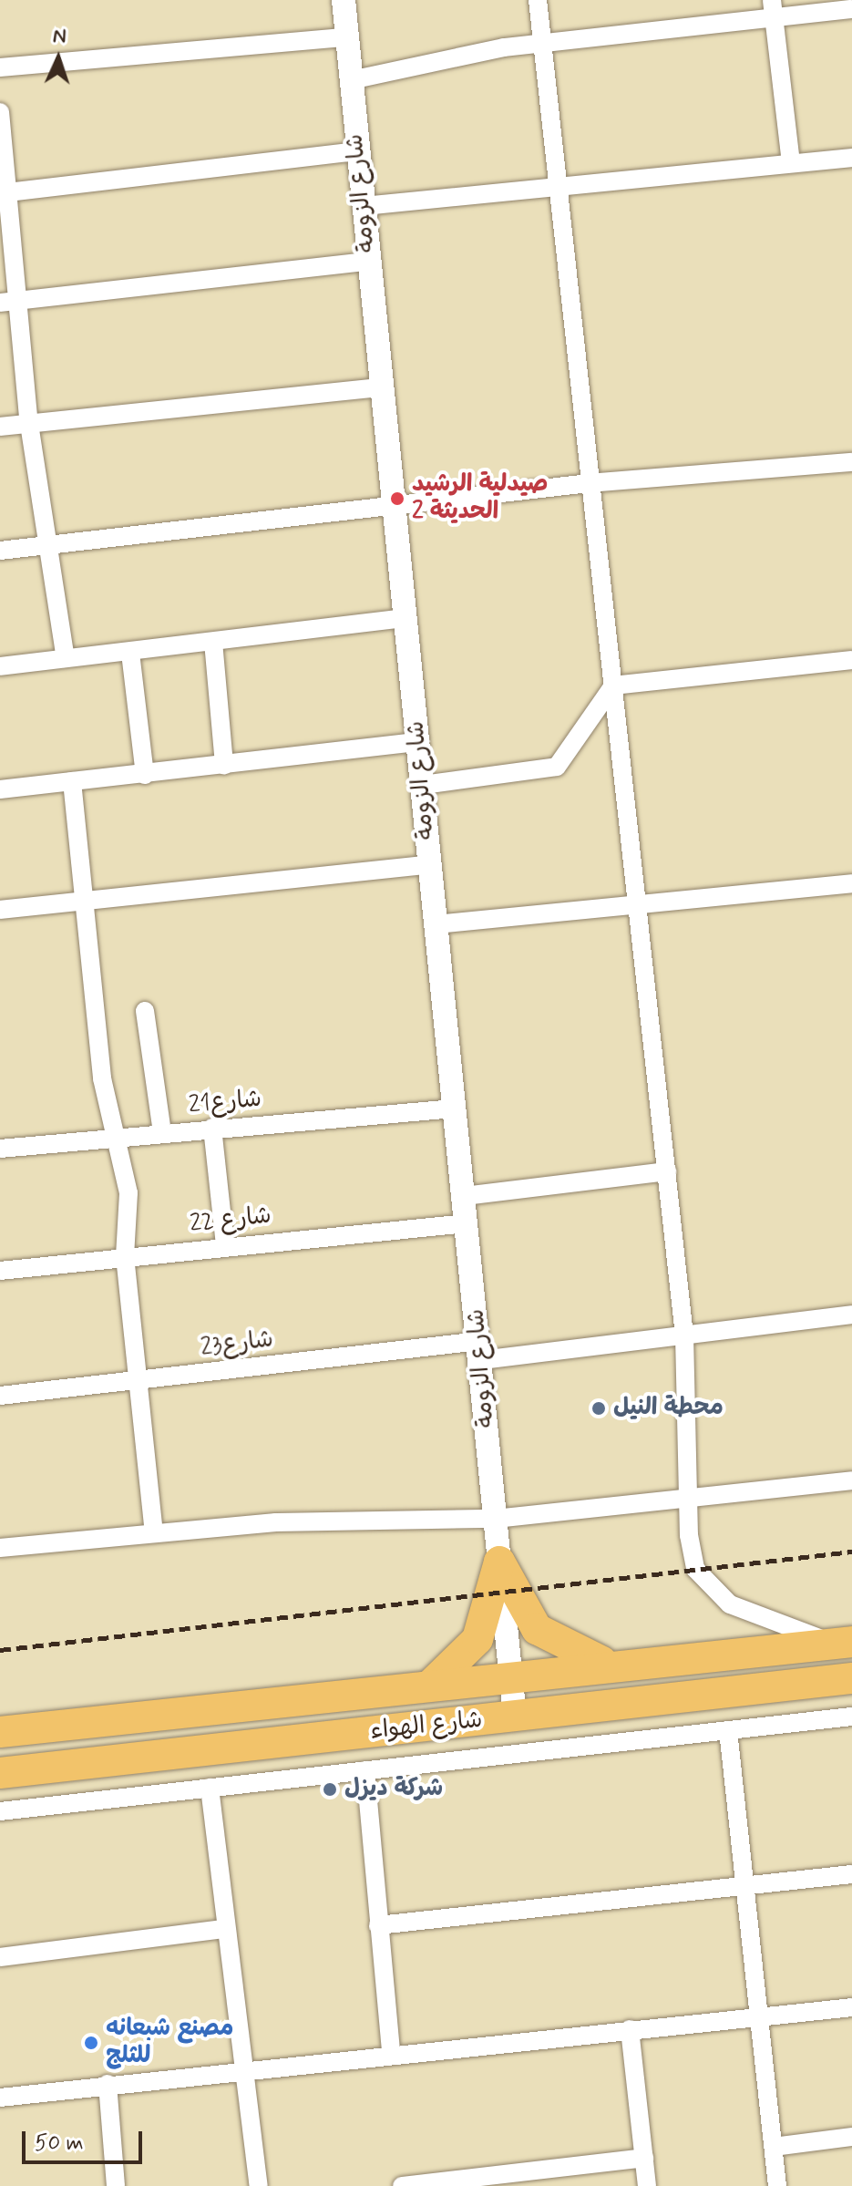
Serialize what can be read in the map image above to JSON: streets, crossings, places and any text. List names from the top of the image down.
{
  "streets": {
    "highway": ["شارع الهواء"],
    "street": [
      "شارع الزومة",
      "شارع21",
      "شارع 22",
      "شارع23"
    ]
  },
  "crossings": [
    ["شارع الزومة", "شارع21"],
    ["شارع الزومة", "شارع 22"],
    ["شارع الزومة", "شارع23"],
    ["شارع الزومة", "شارع الهواء"]
  ],
  "places": [
    "صيدلية الرشيد الحديثة 2",
    "محطة النيل",
    "شركة ديزل",
    "مصنع شبعانه للثلج"
  ],
  "scale_bar": "50 m",
  "north": "top"
}
